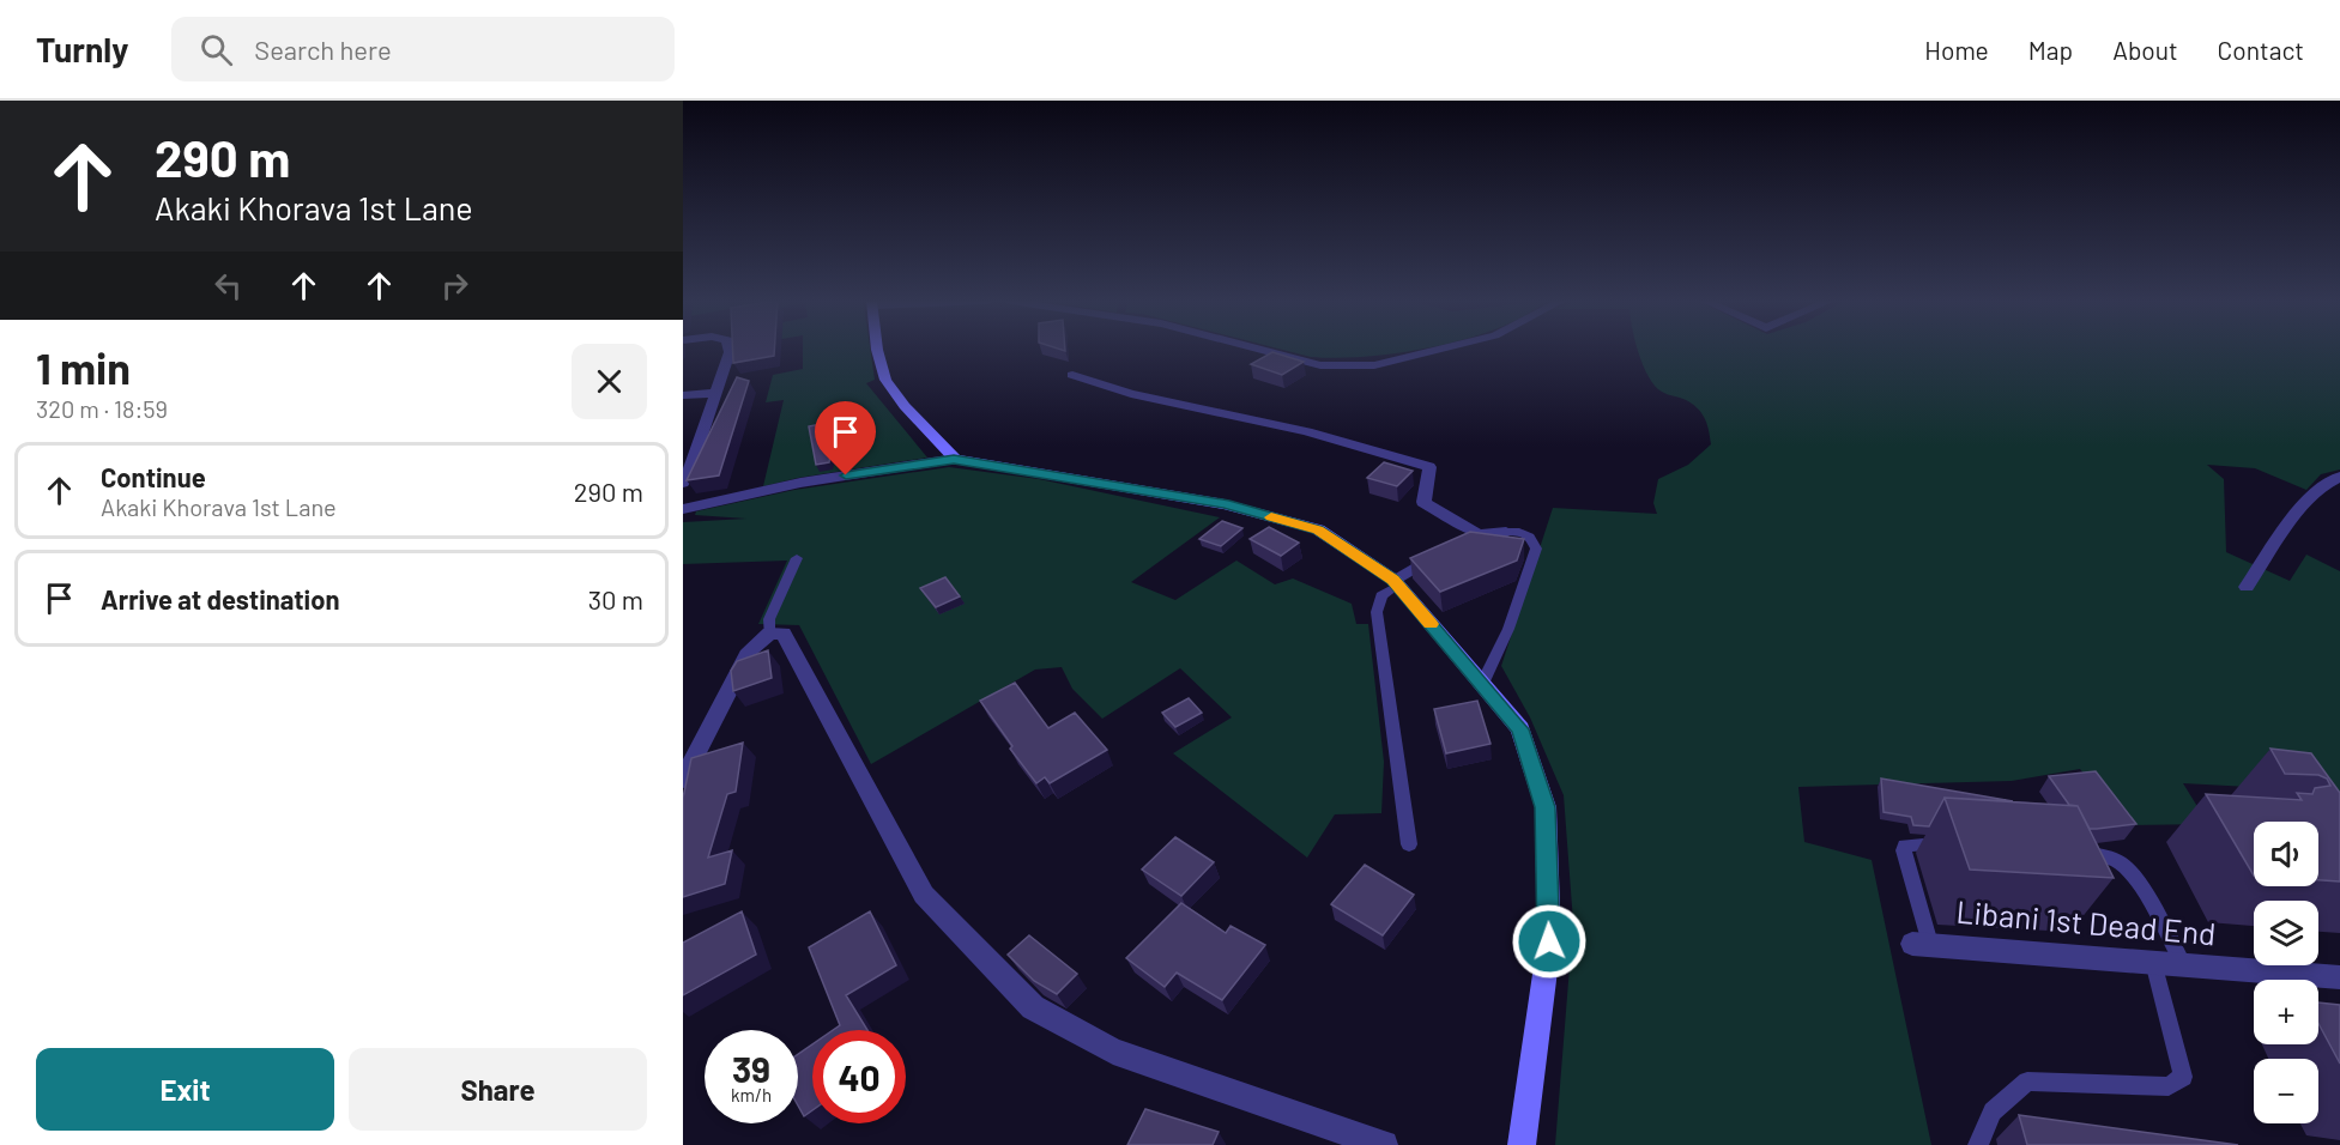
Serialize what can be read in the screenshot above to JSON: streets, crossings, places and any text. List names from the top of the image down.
{
  "streets": {
    "street": ["Libani 1st Dead End"]
  },
  "page": {
    "header": "Turnly",
    "search": "Search here",
    "nav": [
      "Home",
      "Map",
      "About",
      "Contact"
    ],
    "turn": ["290 m", "Akaki Khorava 1st Lane"],
    "heading": ["1 min", "320 m · 18:59"],
    "list": [
      {
        "name": "Continue",
        "note": "Akaki Khorava 1st Lane",
        "value": "290 m"
      },
      {
        "name": "Arrive at destination",
        "value": "30 m"
      }
    ],
    "map_buttons": ["+", "−"],
    "speed": "39 km/h",
    "limit": "40",
    "buttons": ["Exit", "Share"]
  }
}
